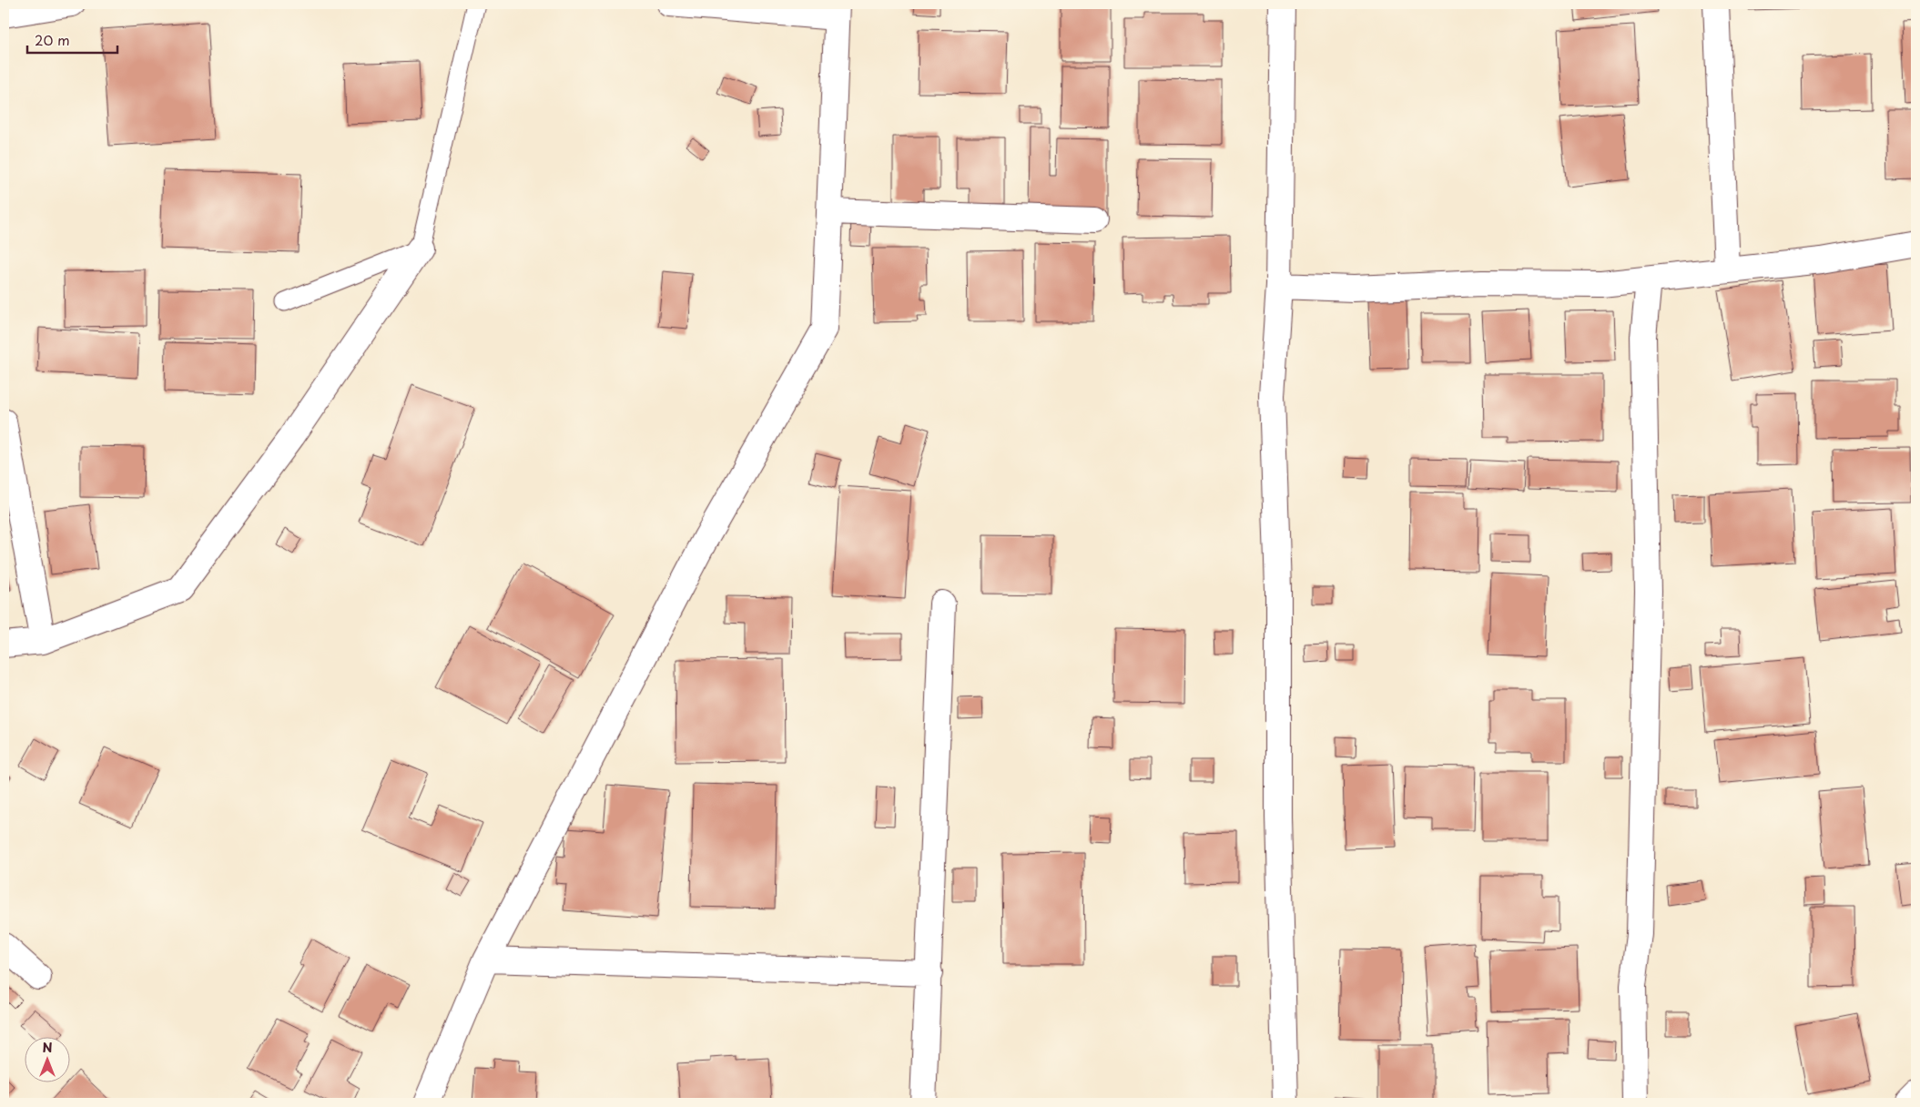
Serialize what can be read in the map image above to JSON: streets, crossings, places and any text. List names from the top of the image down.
{
  "scale_bar": "20 m",
  "north": "top"
}
